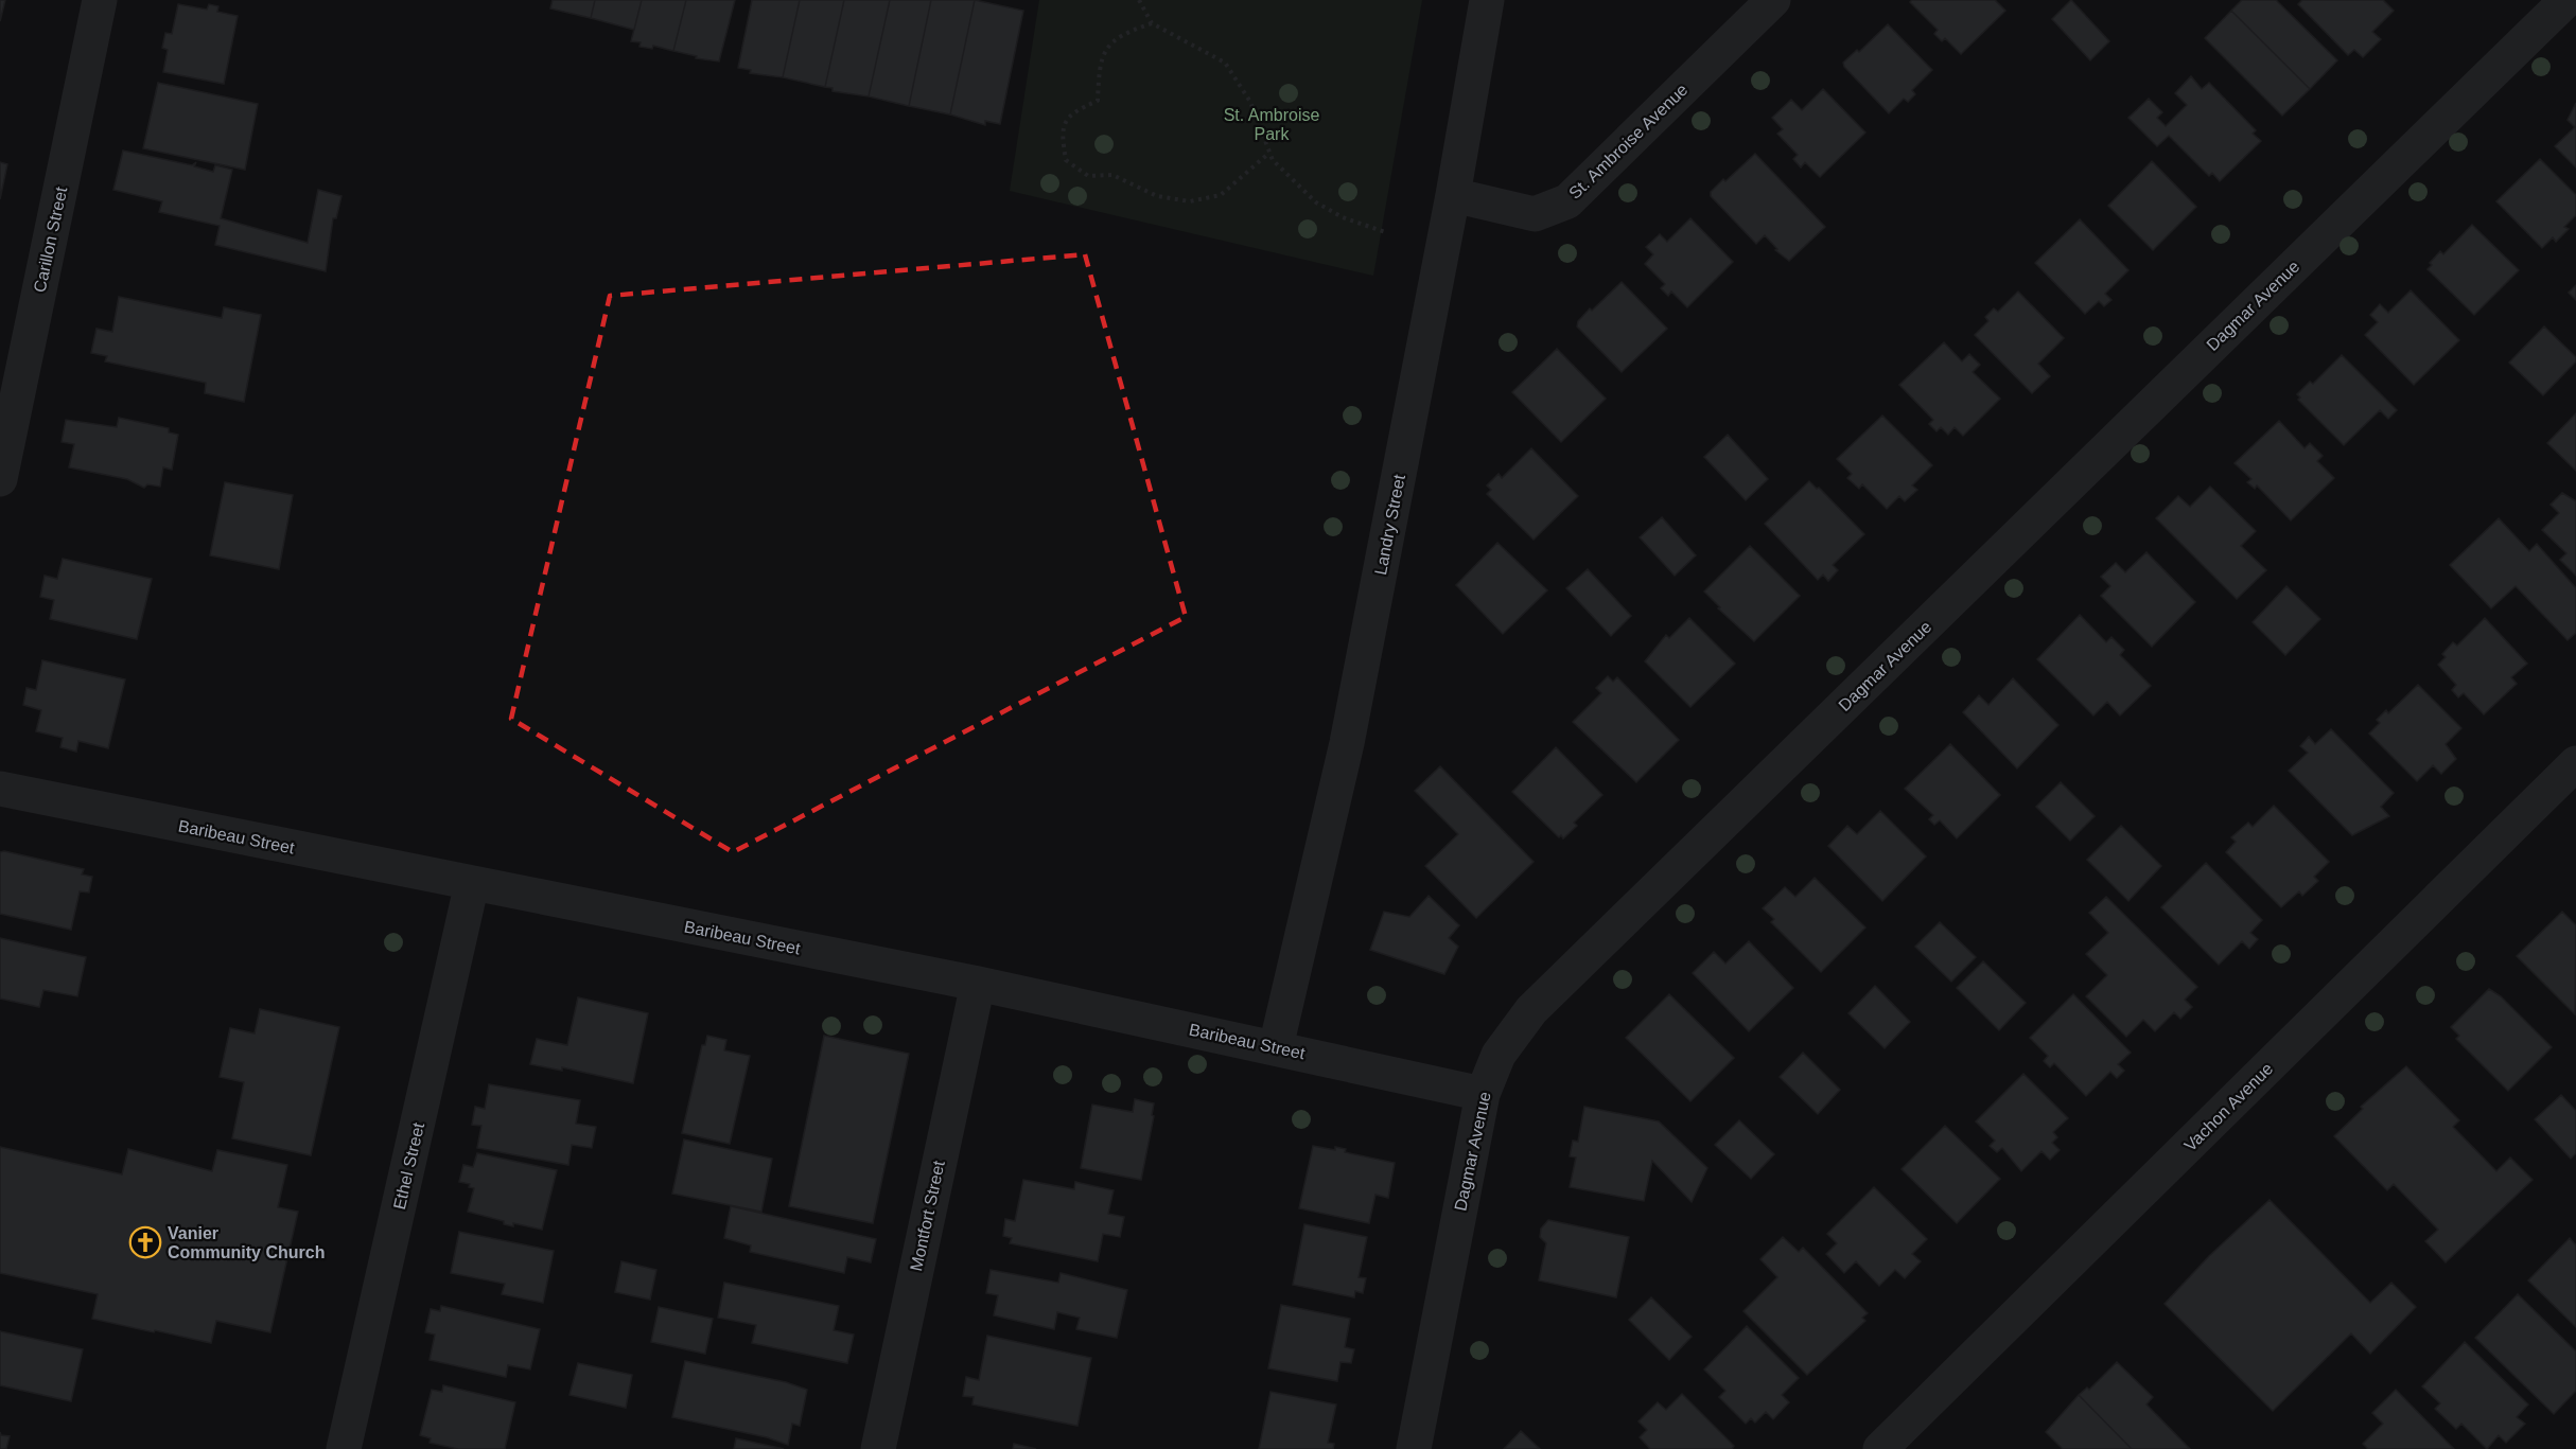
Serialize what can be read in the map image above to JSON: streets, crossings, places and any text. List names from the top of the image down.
{
  "streets": {
    "street": [
      "St. Ambroise Avenue",
      "Carillon Street",
      "Dagmar Avenue",
      "Landry Street",
      "Baribeau Street",
      "Vachon Avenue",
      "Ethel Street",
      "Montfort Street"
    ]
  },
  "crossings": [
    ["St. Ambroise Avenue", "Landry Street"],
    ["Dagmar Avenue", "Baribeau Street"],
    ["Landry Street", "Baribeau Street"],
    ["Baribeau Street", "Ethel Street"],
    ["Baribeau Street", "Montfort Street"]
  ],
  "parks": ["St. Ambroise Park"],
  "places": {
    "church": ["Vanier Community Church"]
  }
}
